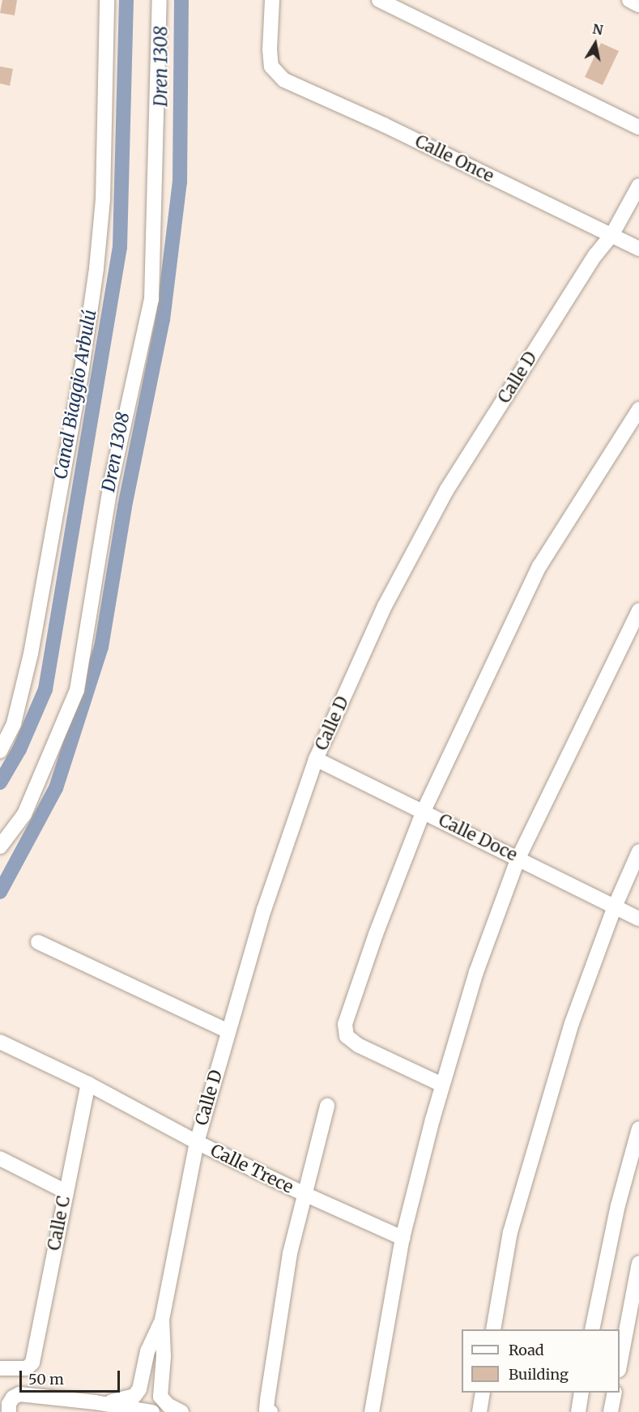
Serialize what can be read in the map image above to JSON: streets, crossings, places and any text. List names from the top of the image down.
{
  "streets": {
    "street": [
      "Calle Once",
      "Calle D",
      "Calle Doce",
      "Calle Trece",
      "Calle C"
    ]
  },
  "crossings": [
    ["Calle Once", "Calle D"],
    ["Calle D", "Calle Doce"],
    ["Calle D", "Calle Trece"],
    ["Calle Trece", "Calle C"]
  ],
  "water": ["Dren 1308", "Canal Biaggio Arbulú"],
  "legend": ["Road", "Building"],
  "scale_bar": "50 m",
  "north": "top"
}
